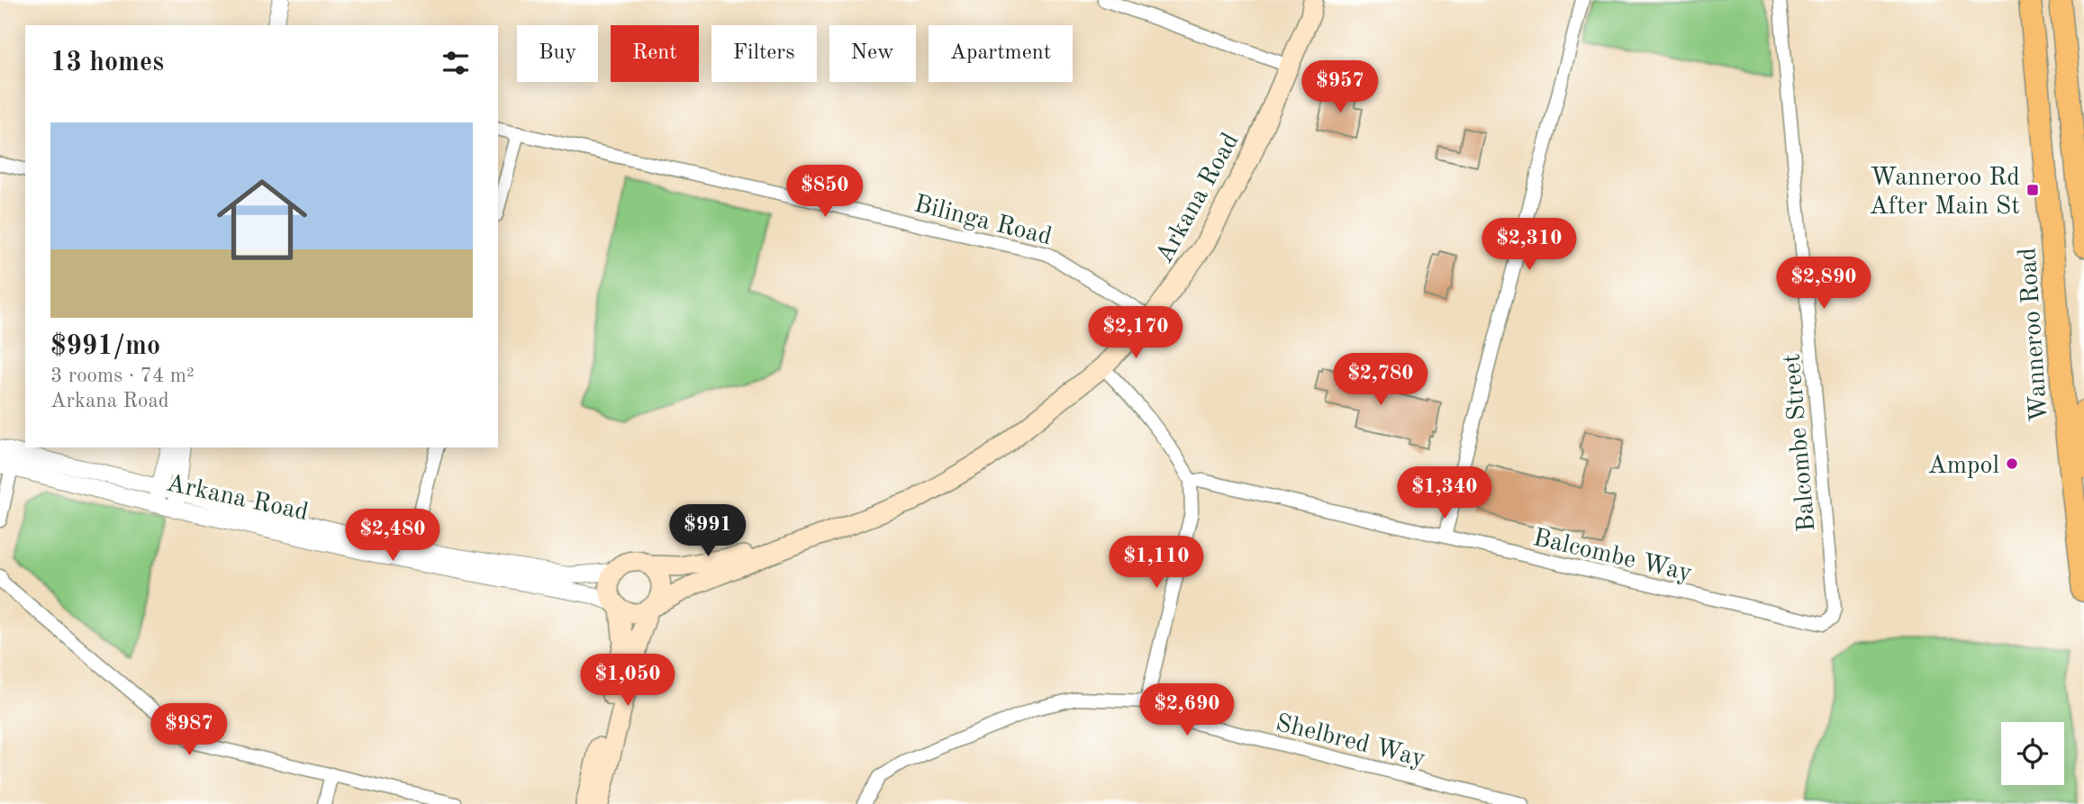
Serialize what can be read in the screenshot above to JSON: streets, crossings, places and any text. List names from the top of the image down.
{
  "streets": {
    "highway": ["Wanneroo Road"],
    "main road": ["Arkana Road"],
    "street": [
      "Bilinga Road",
      "Balcombe Street",
      "Balcombe Way",
      "Shelbred Way"
    ]
  },
  "crossings": [
    ["Arkana Road", "Bilinga Road"],
    ["Balcombe Street", "Balcombe Way"]
  ],
  "places": {
    "transit": ["Wanneroo Rd After Main St"],
    "other": ["Ampol"]
  },
  "page": {
    "chip": [
      "Buy",
      "Rent",
      "Filters",
      "New",
      "Apartment"
    ],
    "heading": "13 homes",
    "price": [
      "$957",
      "$850",
      "$2,310",
      "$2,890",
      "$2,170",
      "$2,780",
      "$1,340",
      "$991",
      "$2,480",
      "$1,110",
      "$1,050",
      "$2,690",
      "$987"
    ],
    "list": [
      {
        "name": "$991/mo",
        "note": "3 rooms · 74 m² · Arkana Road"
      }
    ]
  }
}
